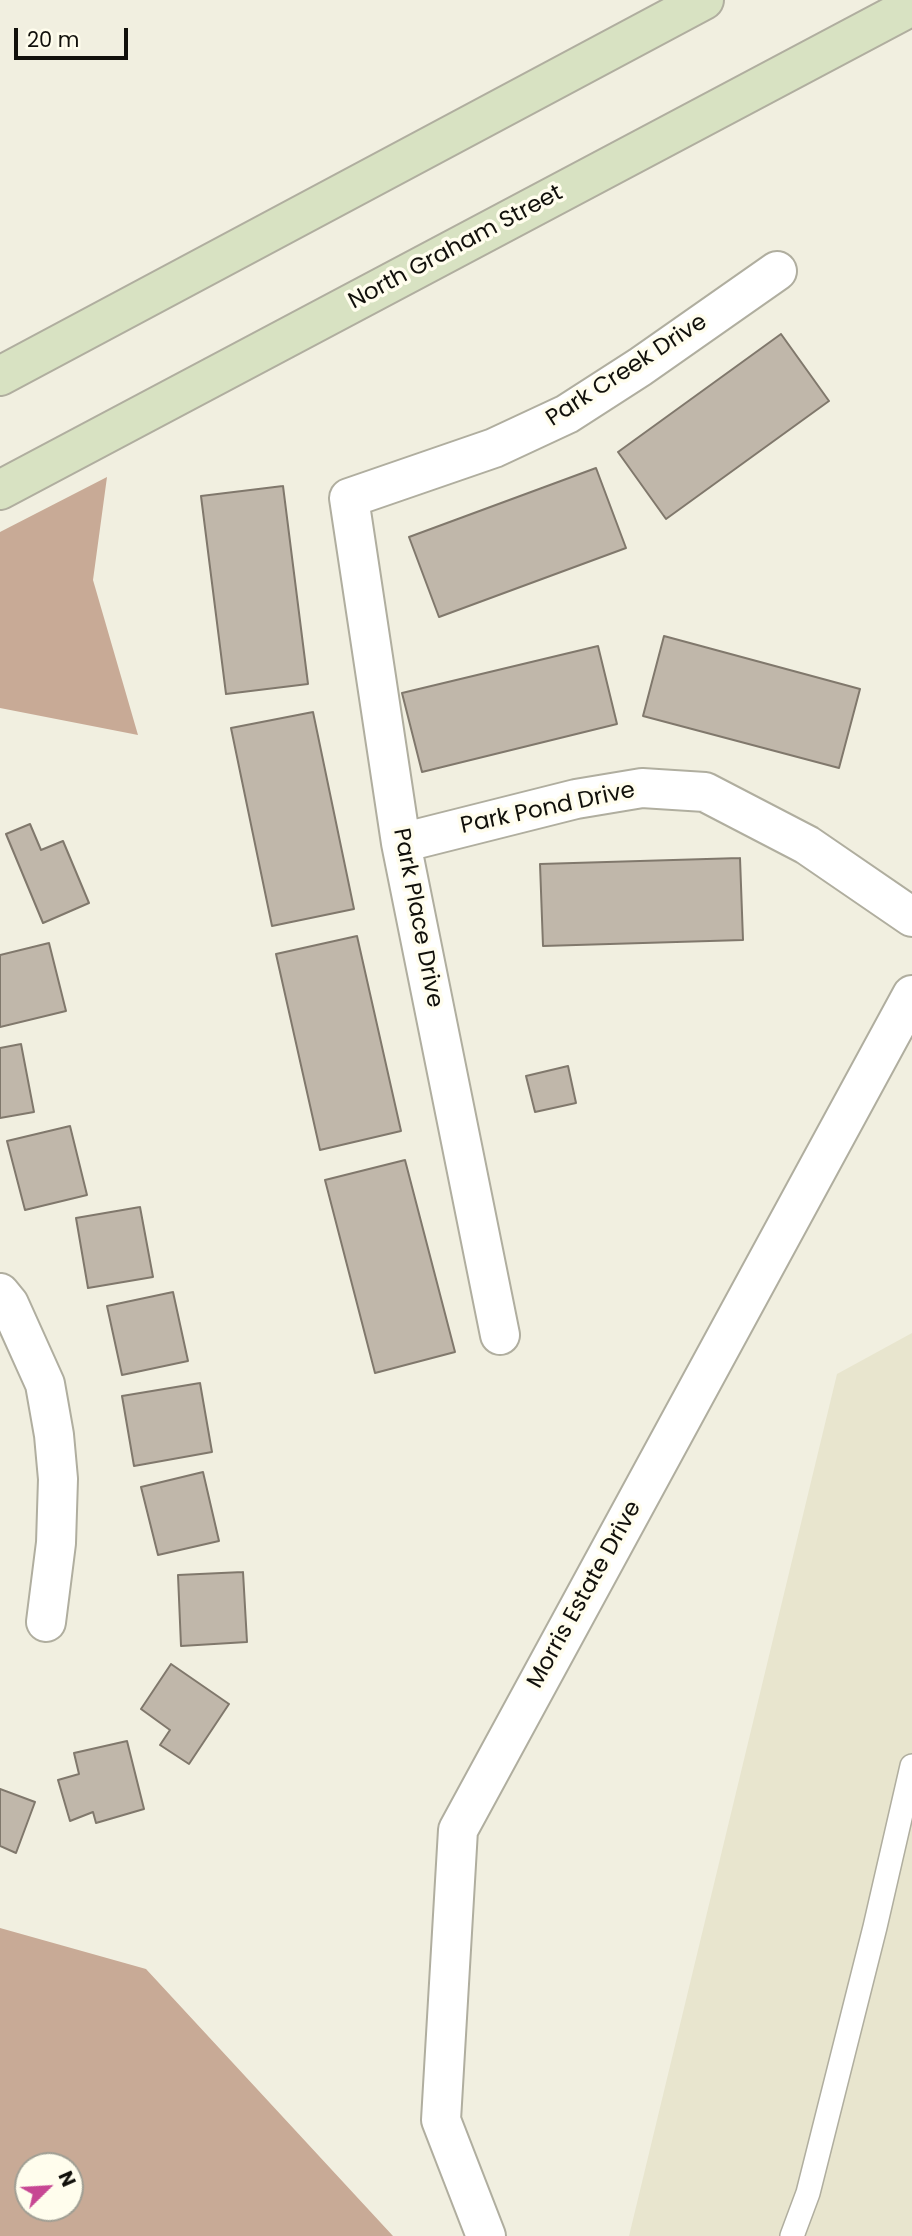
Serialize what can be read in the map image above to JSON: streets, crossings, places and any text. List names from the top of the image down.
{
  "streets": {
    "main road": ["North Graham Street"],
    "street": [
      "Park Creek Drive",
      "Park Pond Drive",
      "Park Place Drive",
      "Morris Estate Drive"
    ]
  },
  "crossings": [
    ["Park Creek Drive", "Park Place Drive"],
    ["Park Pond Drive", "Park Place Drive"]
  ],
  "scale_bar": "20 m",
  "north": "top right"
}
